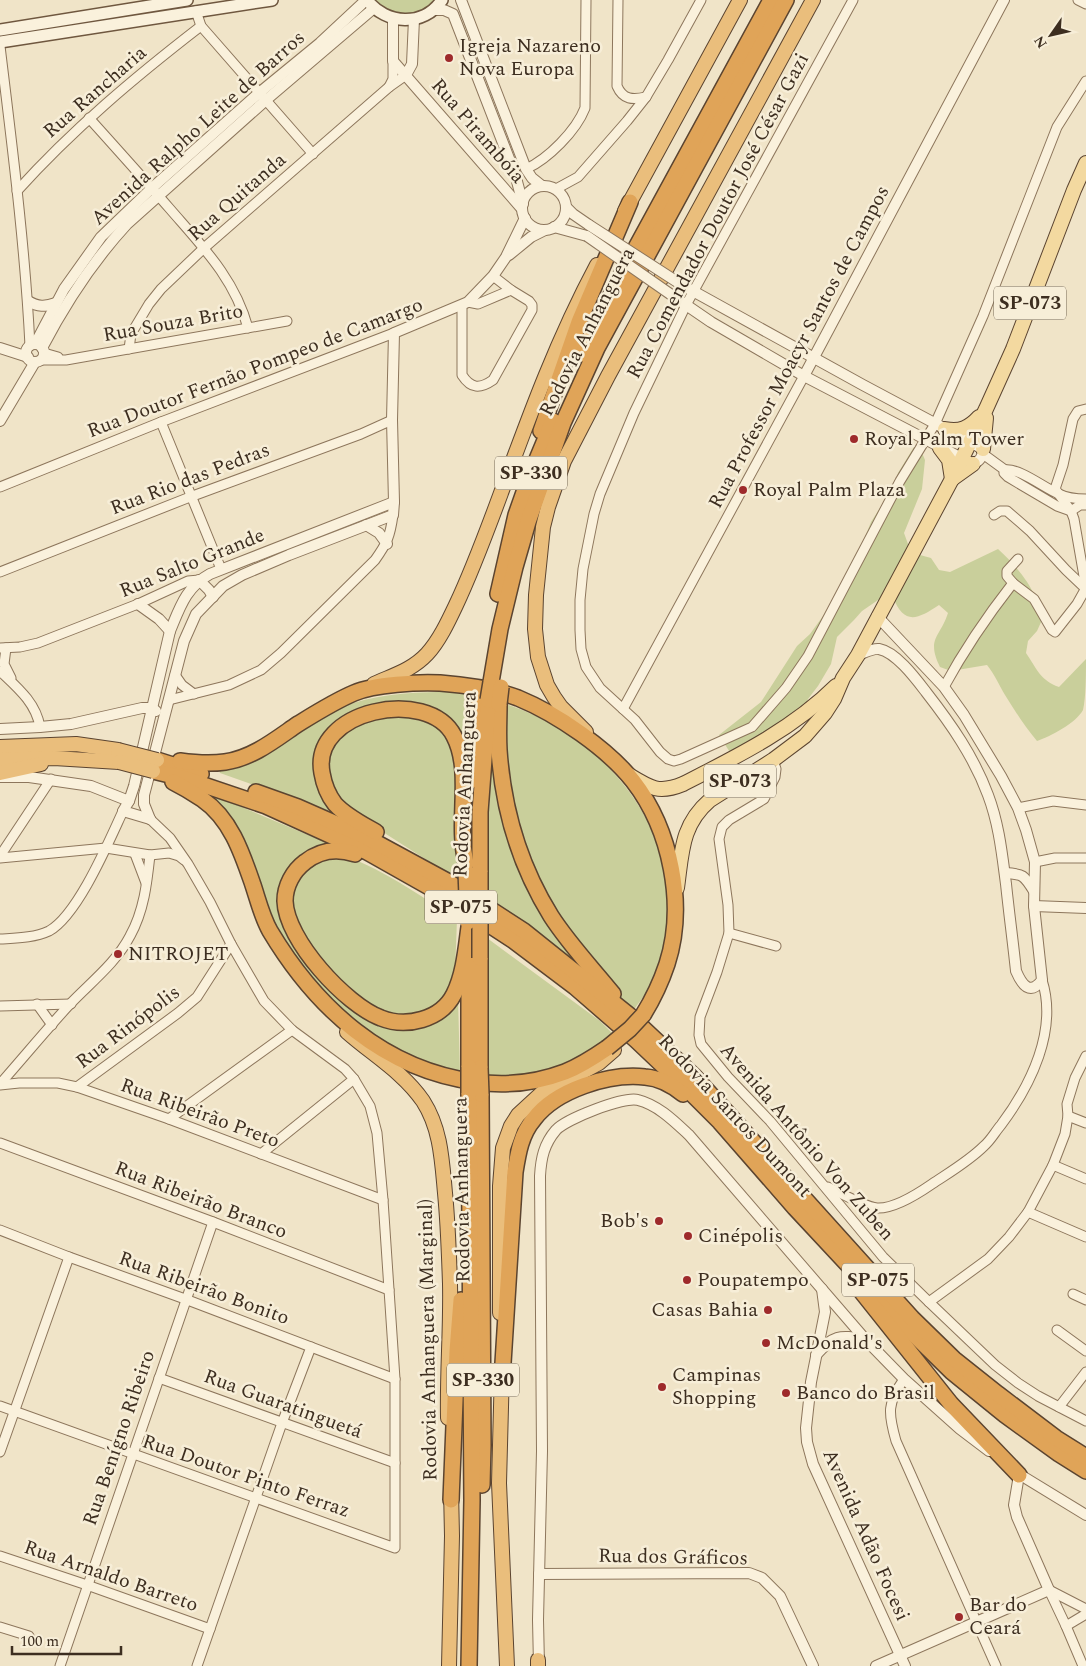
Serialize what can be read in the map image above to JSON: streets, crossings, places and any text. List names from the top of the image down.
{
  "streets": {
    "highway": [
      "Rodovia Anhanguera",
      "SP-330",
      "SP-075",
      "Rodovia Santos Dumont",
      "Rodovia Anhanguera (Marginal)"
    ],
    "main road": ["SP-073"],
    "street": [
      "Rua Rancharia",
      "Avenida Ralpho Leite de Barros",
      "Rua Pirambóia",
      "Rua Quitanda",
      "Rua Comendador Doutor José César Gazi",
      "Rua Souza Brito",
      "Rua Professor Moacyr Santos de Campos",
      "Rua Doutor Fernão Pompeo de Camargo",
      "Rua Rio das Pedras",
      "Rua Salto Grande",
      "Rua Rinópolis",
      "Rua Ribeirão Preto",
      "Avenida Antônio Von Zuben",
      "Rua Ribeirão Branco",
      "Rua Ribeirão Bonito",
      "Rua Guaratinguetá",
      "Rua Benígno Ribeiro",
      "Rua Doutor Pinto Ferraz",
      "Avenida Adão Focesi",
      "Rua dos Gráficos",
      "Rua Arnaldo Barreto"
    ]
  },
  "crossings": [
    ["Rua Pirambóia", "Rua Quitanda"],
    ["Rua Pirambóia", "Rua Doutor Fernão Pompeo de Camargo"],
    ["Rua Quitanda", "Rua Souza Brito"],
    ["Rua Comendador Doutor José César Gazi", "Rua Professor Moacyr Santos de Campos"],
    ["SP-073", "Avenida Antônio Von Zuben"],
    ["Rua Rinópolis", "Rua Ribeirão Preto"],
    ["Rua Ribeirão Branco", "Rua Benígno Ribeiro"],
    ["Rua Ribeirão Bonito", "Rua Benígno Ribeiro"],
    ["Rua Guaratinguetá", "Rua Benígno Ribeiro"],
    ["Rua Guaratinguetá", "Rua Doutor Pinto Ferraz"],
    ["Rua Benígno Ribeiro", "Rua Doutor Pinto Ferraz"],
    ["Rua Benígno Ribeiro", "Rua Arnaldo Barreto"]
  ],
  "places": [
    "Igreja Nazareno Nova Europa",
    "Royal Palm Tower",
    "Royal Palm Plaza",
    "NITROJET",
    "Bob's",
    "Cinépolis",
    "Poupatempo",
    "Casas Bahia",
    "McDonald's",
    "Campinas Shopping",
    "Banco do Brasil",
    "Bar do Ceará"
  ],
  "scale_bar": "100 m",
  "north": "bottom left"
}
